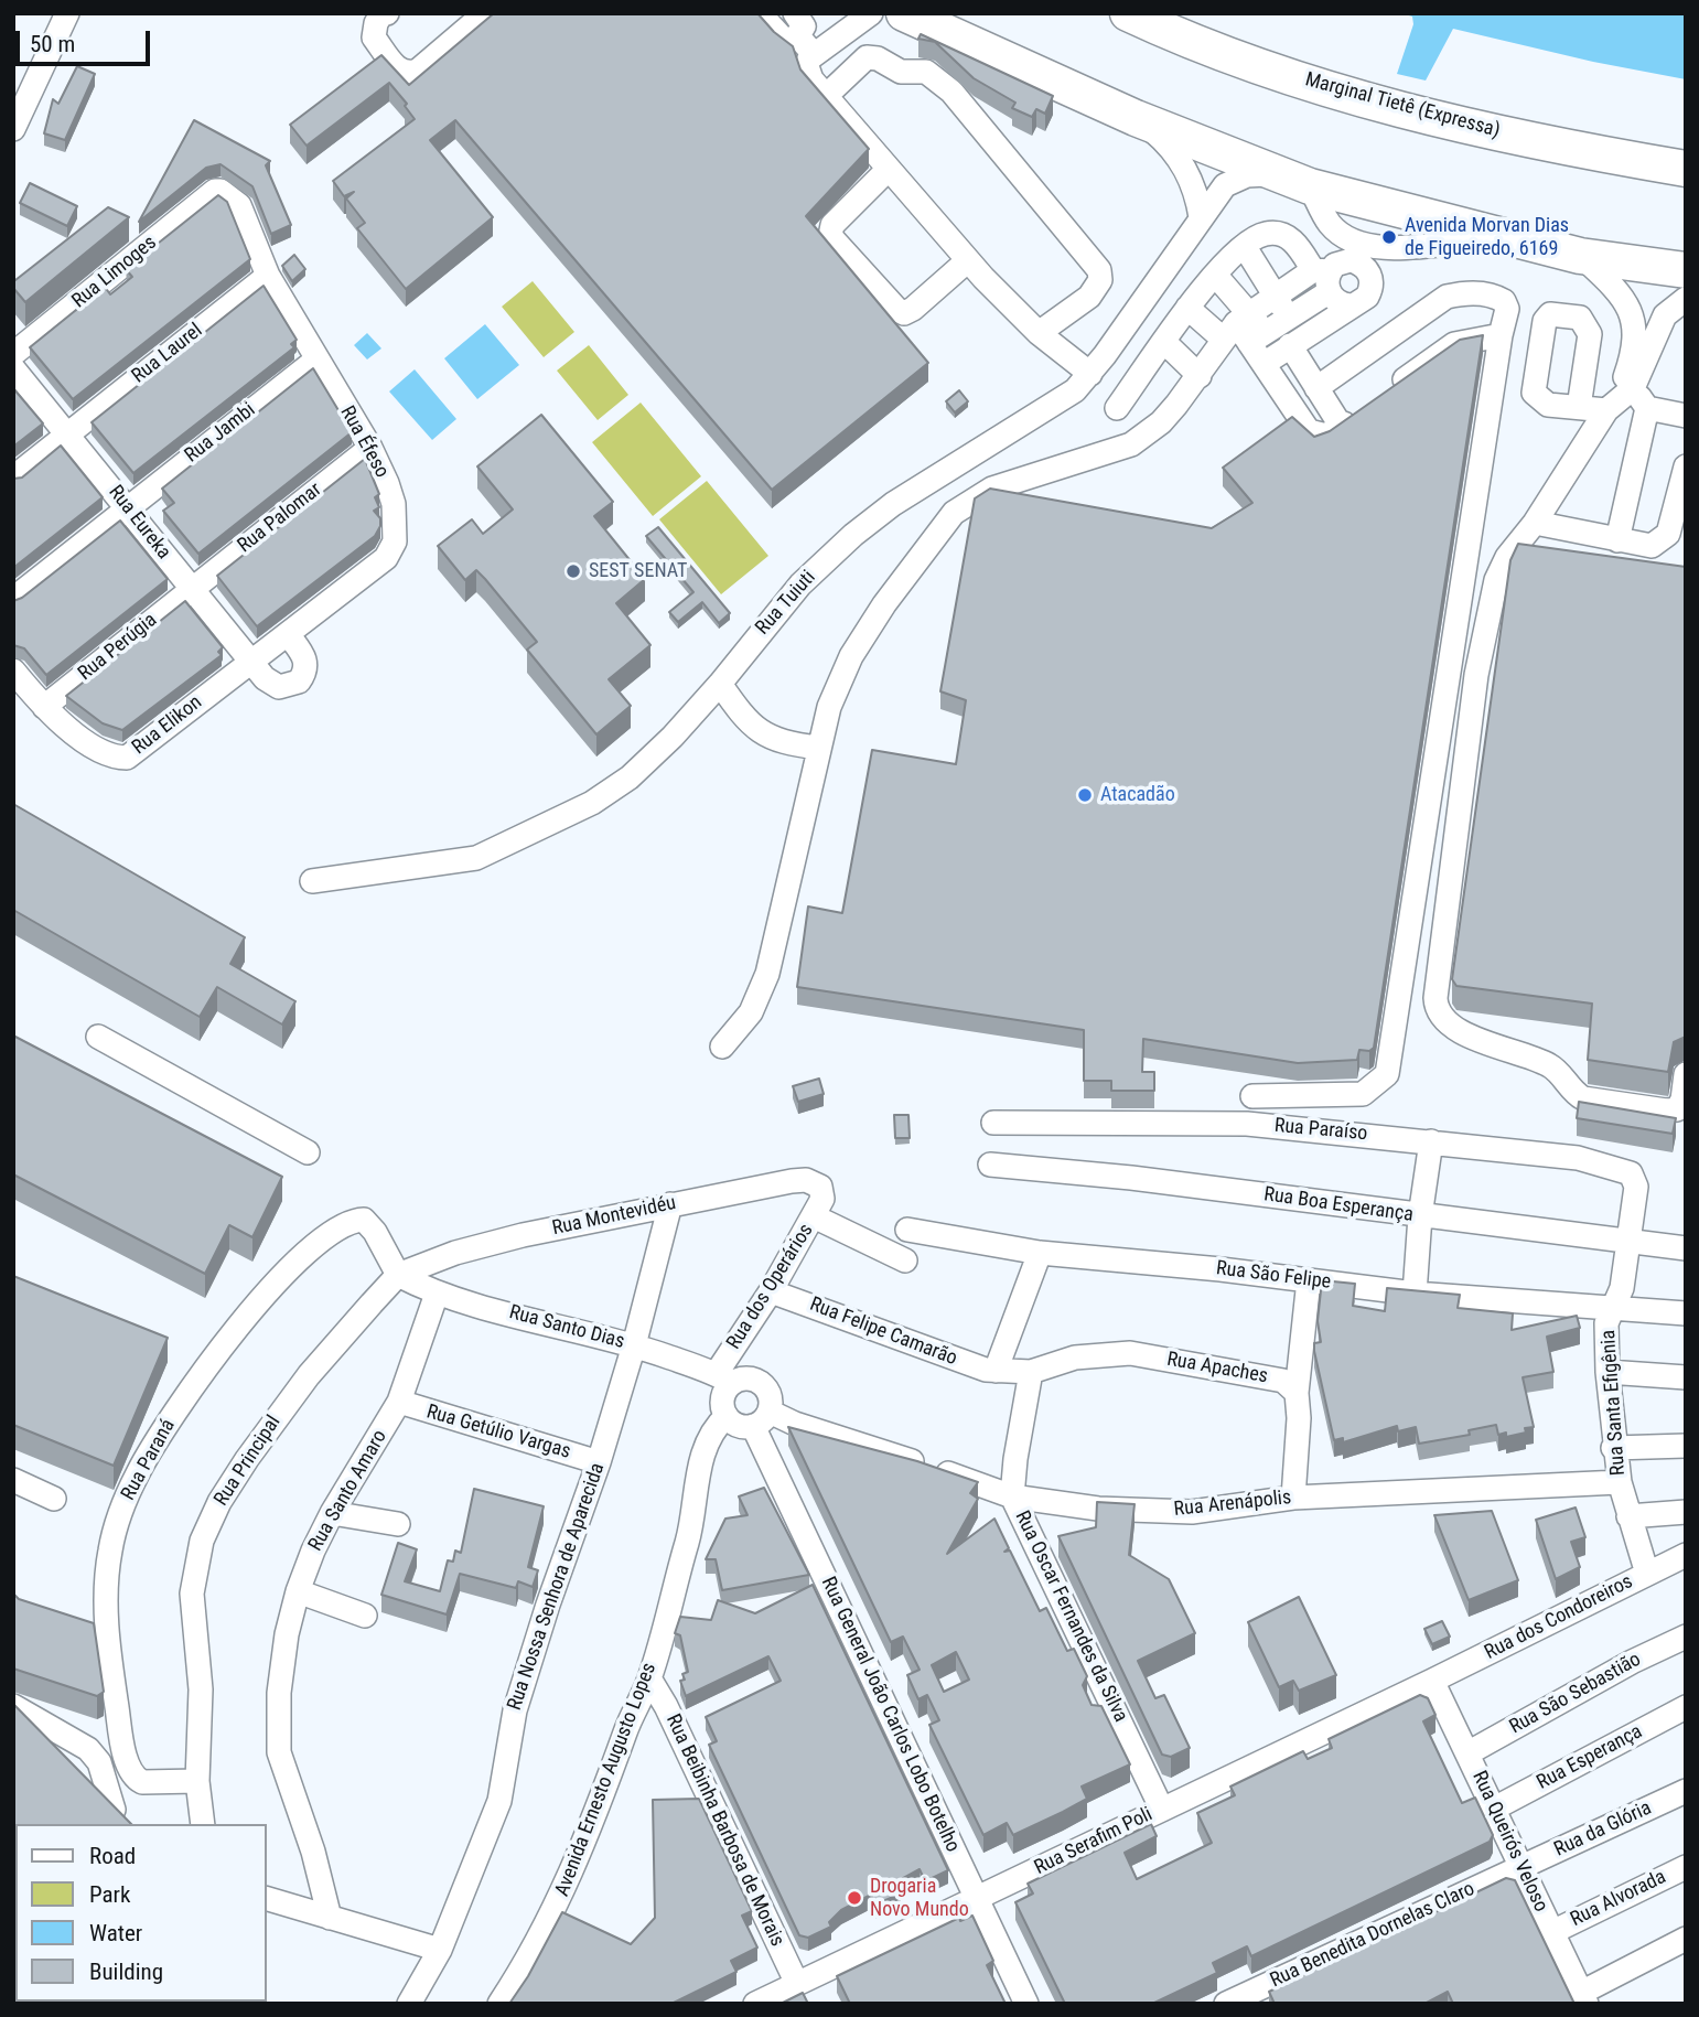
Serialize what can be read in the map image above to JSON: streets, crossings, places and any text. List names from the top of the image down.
{
  "streets": {
    "highway": ["Marginal Tietê (Expressa)"],
    "street": [
      "Rua Limoges",
      "Rua Laurel",
      "Rua Jambi",
      "Rua Éfeso",
      "Rua Palomar",
      "Rua Eureka",
      "Rua Tuiuti",
      "Rua Perúgia",
      "Rua Elikon",
      "Rua Paraíso",
      "Rua Boa Esperança",
      "Rua Montevidéu",
      "Rua São Felipe",
      "Rua dos Operários",
      "Rua Santo Dias",
      "Rua Felipe Camarão",
      "Rua Apaches",
      "Rua Santa Efigênia",
      "Rua Getúlio Vargas",
      "Rua Paraná",
      "Rua Principal",
      "Rua Santo Amaro",
      "Rua Arenápolis",
      "Rua Nossa Senhora de Aparecida",
      "Rua Oscar Fernandes da Silva",
      "Rua dos Condoreiros",
      "Rua São Sebastião",
      "Rua General João Carlos Lobo Botelho",
      "Rua Esperança",
      "Avenida Ernesto Augusto Lopes",
      "Rua da Glória",
      "Rua Beibinha Barbosa de Morais",
      "Rua Serafim Poli",
      "Rua Queirós Veloso",
      "Rua Alvorada",
      "Rua Benedita Dornelas Claro"
    ]
  },
  "crossings": [
    ["Rua Limoges", "Rua Éfeso"],
    ["Rua Laurel", "Rua Éfeso"],
    ["Rua Laurel", "Rua Eureka"],
    ["Rua Jambi", "Rua Éfeso"],
    ["Rua Jambi", "Rua Eureka"],
    ["Rua Éfeso", "Rua Palomar"],
    ["Rua Éfeso", "Rua Eureka"],
    ["Rua Éfeso", "Rua Elikon"],
    ["Rua Palomar", "Rua Eureka"],
    ["Rua Palomar", "Rua Perúgia"],
    ["Rua Eureka", "Rua Perúgia"],
    ["Rua Eureka", "Rua Elikon"],
    ["Rua Perúgia", "Rua Elikon"],
    ["Rua Paraíso", "Rua Santa Efigênia"],
    ["Rua Boa Esperança", "Rua Santa Efigênia"],
    ["Rua Montevidéu", "Rua dos Operários"],
    ["Rua Montevidéu", "Rua Santo Dias"],
    ["Rua Montevidéu", "Rua Paraná"],
    ["Rua Montevidéu", "Rua Principal"],
    ["Rua Montevidéu", "Rua Nossa Senhora de Aparecida"],
    ["Rua São Felipe", "Rua Santa Efigênia"],
    ["Rua dos Operários", "Rua Santo Dias"],
    ["Rua dos Operários", "Rua Felipe Camarão"],
    ["Rua dos Operários", "Rua Arenápolis"],
    ["Rua dos Operários", "Rua General João Carlos Lobo Botelho"],
    ["Rua dos Operários", "Avenida Ernesto Augusto Lopes"],
    ["Rua Santo Dias", "Rua Paraná"],
    ["Rua Santo Dias", "Rua Principal"],
    ["Rua Santo Dias", "Rua Santo Amaro"],
    ["Rua Santo Dias", "Rua Arenápolis"],
    ["Rua Santo Dias", "Rua Nossa Senhora de Aparecida"],
    ["Rua Santo Dias", "Rua General João Carlos Lobo Botelho"],
    ["Rua Santo Dias", "Avenida Ernesto Augusto Lopes"],
    ["Rua Felipe Camarão", "Rua Apaches"],
    ["Rua Felipe Camarão", "Rua Oscar Fernandes da Silva"],
    ["Rua Apaches", "Rua Oscar Fernandes da Silva"],
    ["Rua Santa Efigênia", "Rua Arenápolis"],
    ["Rua Santa Efigênia", "Rua dos Condoreiros"],
    ["Rua Getúlio Vargas", "Rua Santo Amaro"],
    ["Rua Getúlio Vargas", "Rua Nossa Senhora de Aparecida"],
    ["Rua Paraná", "Rua Principal"],
    ["Rua Arenápolis", "Rua Oscar Fernandes da Silva"],
    ["Rua Arenápolis", "Rua General João Carlos Lobo Botelho"],
    ["Rua Arenápolis", "Avenida Ernesto Augusto Lopes"],
    ["Rua Oscar Fernandes da Silva", "Rua Serafim Poli"],
    ["Rua dos Condoreiros", "Rua Serafim Poli"],
    ["Rua dos Condoreiros", "Rua Queirós Veloso"],
    ["Rua São Sebastião", "Rua Queirós Veloso"],
    ["Rua General João Carlos Lobo Botelho", "Avenida Ernesto Augusto Lopes"],
    ["Rua General João Carlos Lobo Botelho", "Rua Serafim Poli"],
    ["Rua Esperança", "Rua Queirós Veloso"],
    ["Avenida Ernesto Augusto Lopes", "Rua Beibinha Barbosa de Morais"],
    ["Rua da Glória", "Rua Queirós Veloso"],
    ["Rua da Glória", "Rua Benedita Dornelas Claro"],
    ["Rua Beibinha Barbosa de Morais", "Rua Serafim Poli"],
    ["Rua Serafim Poli", "Rua Queirós Veloso"],
    ["Rua Queirós Veloso", "Rua Alvorada"],
    ["Rua Queirós Veloso", "Rua Benedita Dornelas Claro"]
  ],
  "places": [
    "Avenida Morvan Dias de Figueiredo, 6169",
    "SEST SENAT",
    "Atacadão",
    "Drogaria Novo Mundo"
  ],
  "legend": [
    "Road",
    "Park",
    "Water",
    "Building"
  ],
  "scale_bar": "50 m"
}
